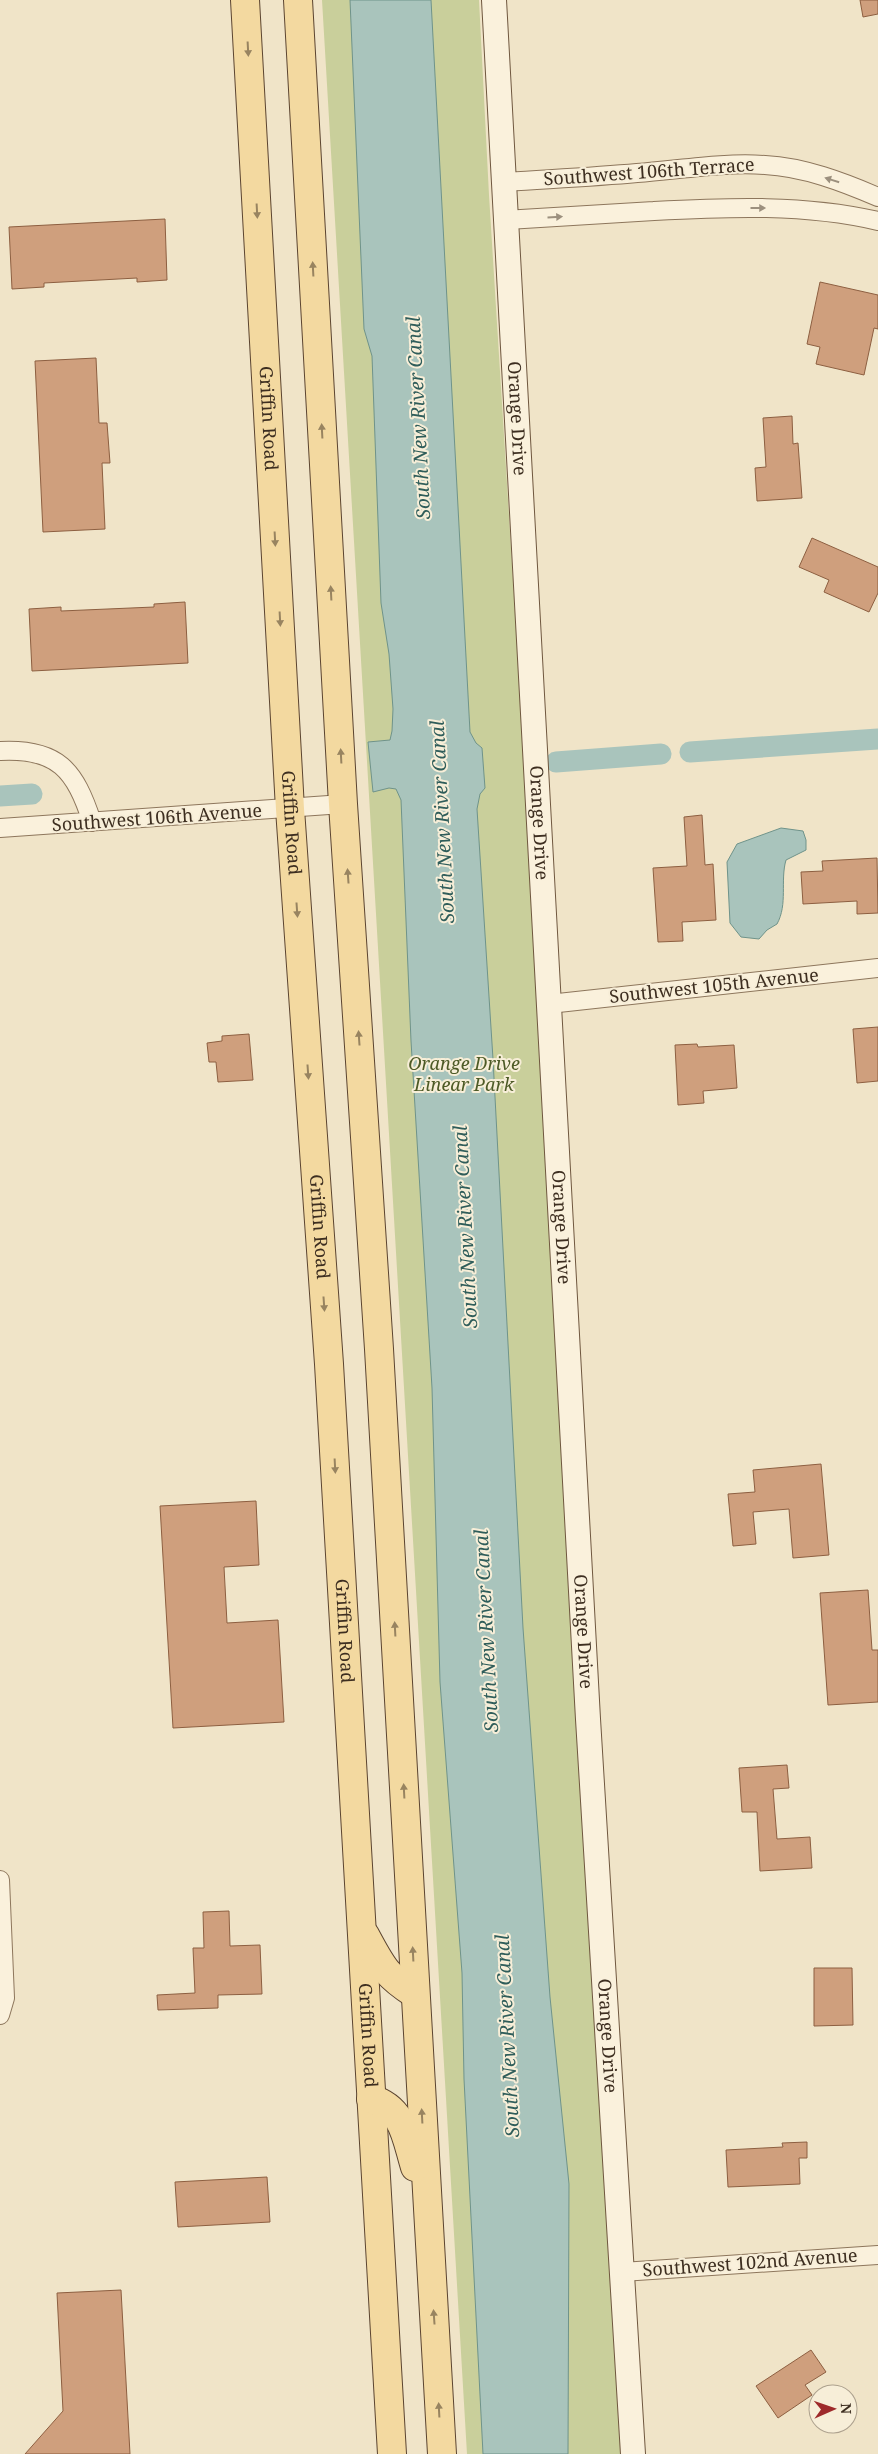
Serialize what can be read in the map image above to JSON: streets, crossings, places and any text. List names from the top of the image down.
{
  "streets": {
    "main road": ["Griffin Road"],
    "street": [
      "Southwest 106th Terrace",
      "Orange Drive",
      "Southwest 106th Avenue",
      "Southwest 105th Avenue",
      "Southwest 102nd Avenue"
    ]
  },
  "crossings": [
    ["Southwest 106th Terrace", "Orange Drive"],
    ["Orange Drive", "Southwest 105th Avenue"],
    ["Orange Drive", "Southwest 102nd Avenue"],
    ["Griffin Road", "Southwest 106th Avenue"]
  ],
  "water": ["South New River Canal"],
  "parks": ["Orange Drive Linear Park"],
  "north": "right"
}
